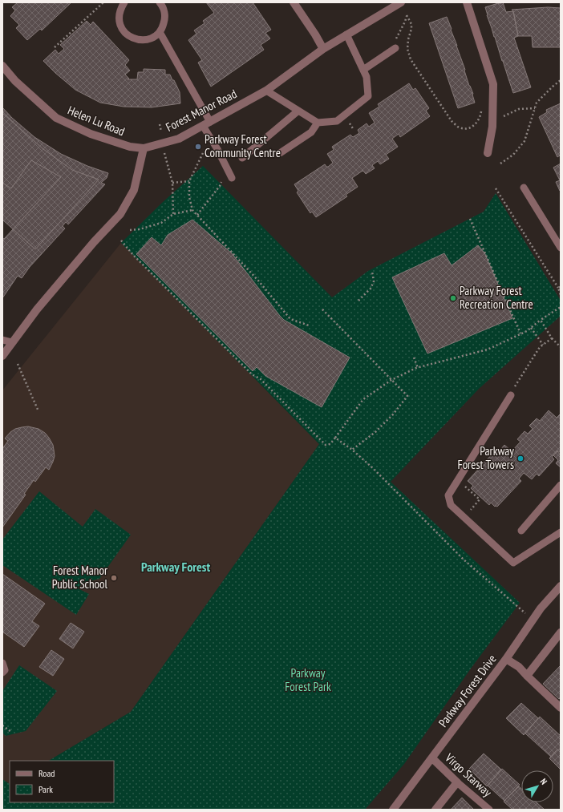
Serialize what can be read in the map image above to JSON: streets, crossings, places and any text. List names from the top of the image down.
{
  "streets": {
    "street": [
      "Forest Manor Road",
      "Helen Lu Road",
      "Parkway Forest Drive",
      "Virgo Starway"
    ]
  },
  "crossings": [
    ["Forest Manor Road", "Helen Lu Road"],
    ["Parkway Forest Drive", "Virgo Starway"]
  ],
  "districts": ["Parkway Forest"],
  "parks": ["Parkway Forest Park"],
  "places": [
    "Parkway Forest Community Centre",
    "Parkway Forest Recreation Centre",
    "Parkway Forest Towers",
    "Forest Manor Public School"
  ],
  "legend": ["Road", "Park"],
  "north": "top right"
}
